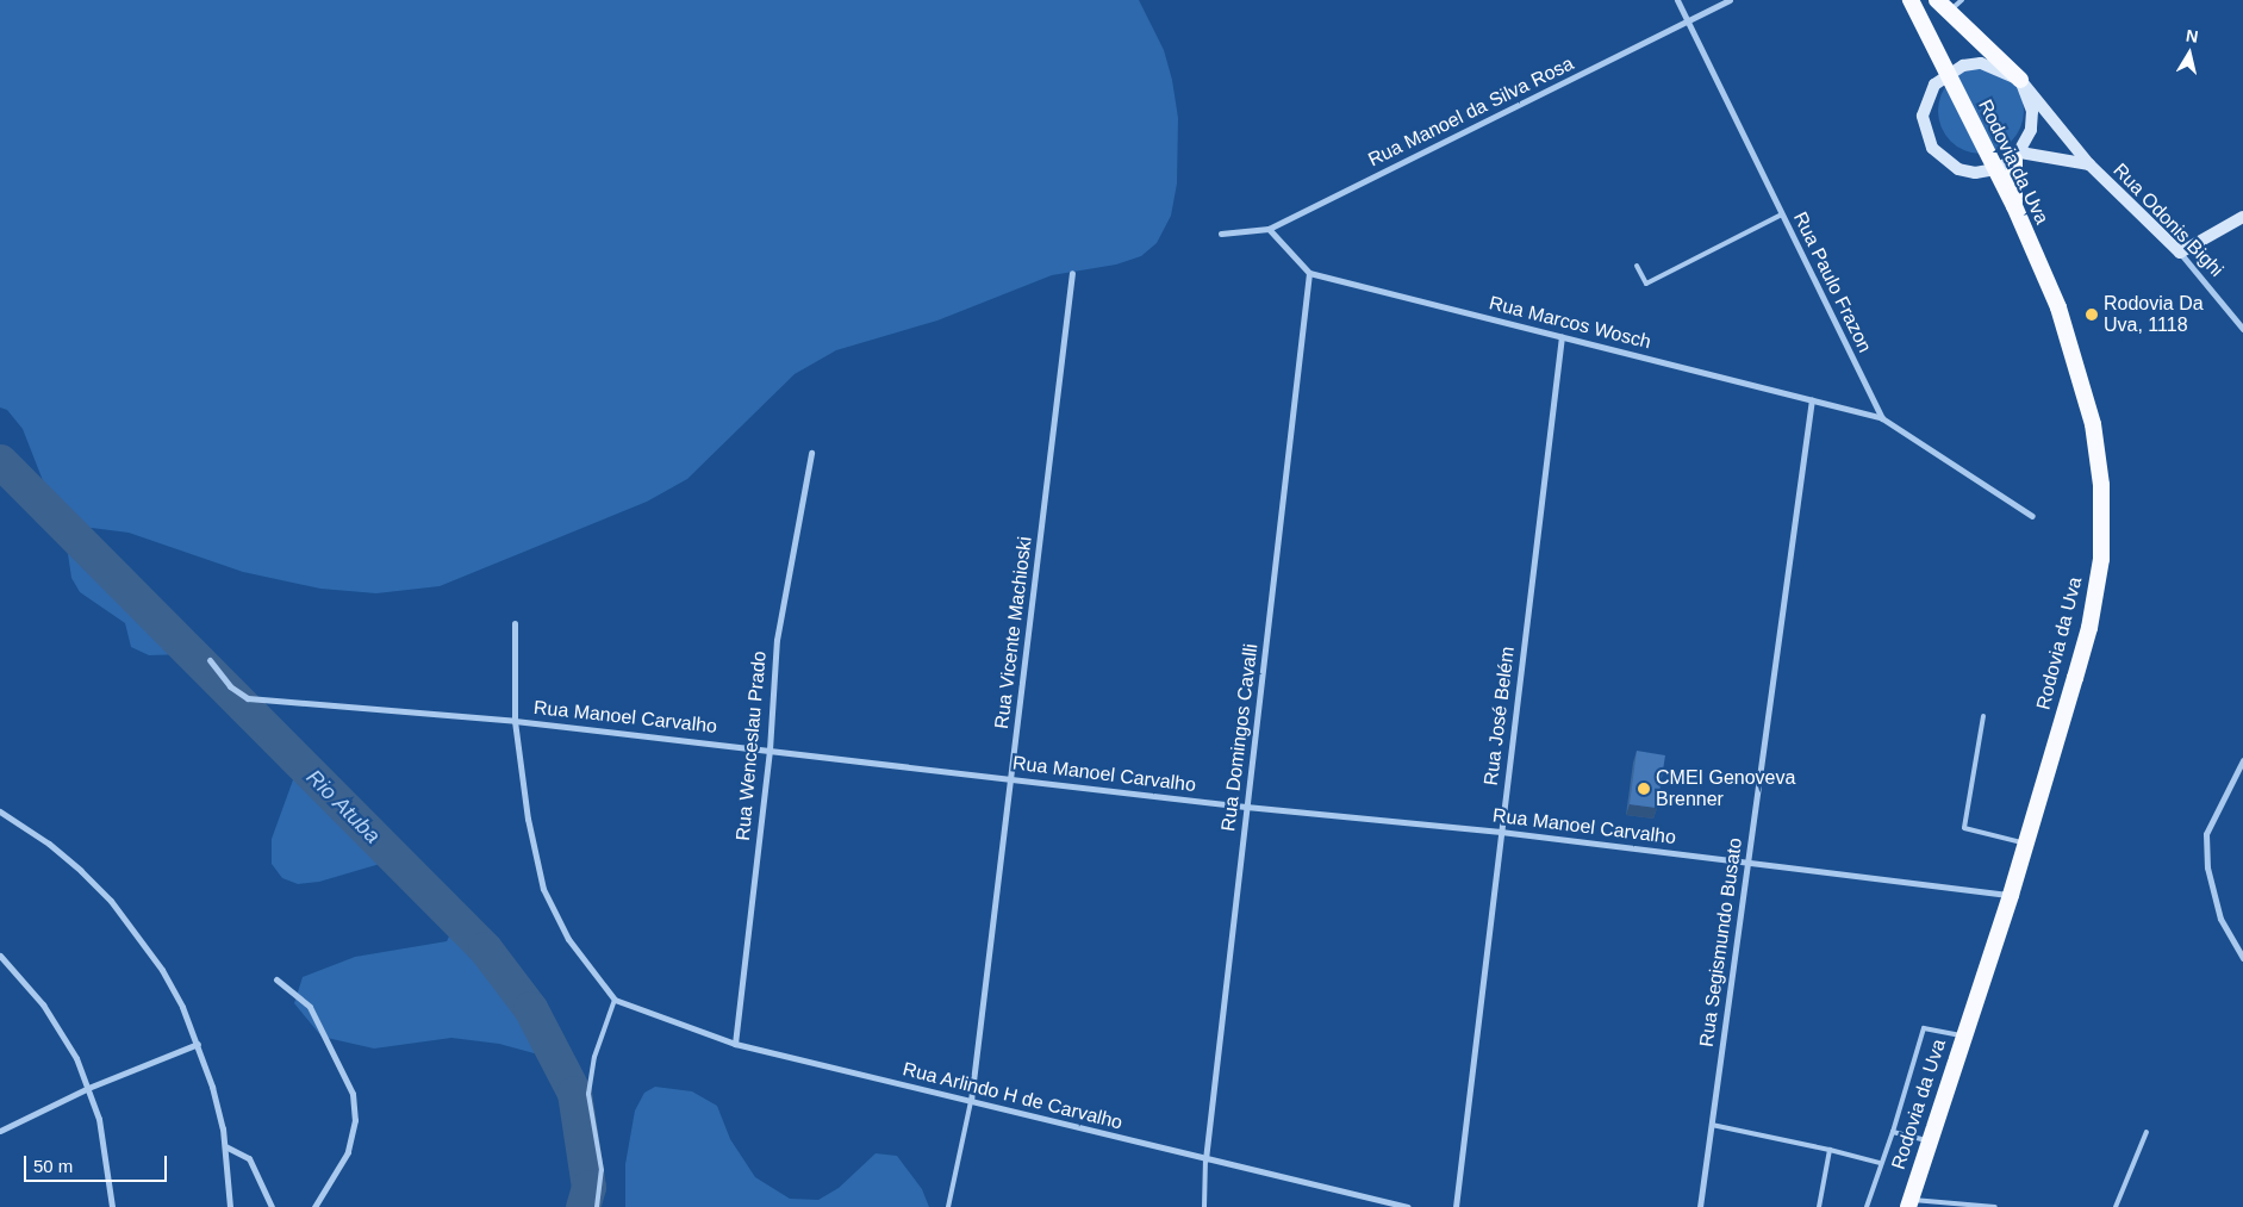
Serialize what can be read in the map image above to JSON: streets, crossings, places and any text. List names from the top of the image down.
{
  "streets": {
    "highway": ["Rodovia da Uva"],
    "main road": ["Rua Odonis Bighi"],
    "street": [
      "Rua Manoel da Silva Rosa",
      "Rua Paulo Frazon",
      "Rua Marcos Wosch",
      "Rua Vicente Machioski",
      "Rua José Belém",
      "Rua Manoel Carvalho",
      "Rua Domingos Cavalli",
      "Rua Wenceslau Prado",
      "Rua Segismundo Busato",
      "Rua Arlindo H de Carvalho"
    ]
  },
  "crossings": [
    ["Rua Manoel da Silva Rosa", "Rua Paulo Frazon"],
    ["Rodovia da Uva", "Rua Odonis Bighi"],
    ["Rodovia da Uva", "Rua Manoel Carvalho"],
    ["Rua Paulo Frazon", "Rua Marcos Wosch"],
    ["Rua Marcos Wosch", "Rua José Belém"],
    ["Rua Marcos Wosch", "Rua Domingos Cavalli"],
    ["Rua Marcos Wosch", "Rua Segismundo Busato"],
    ["Rua Vicente Machioski", "Rua Manoel Carvalho"],
    ["Rua Vicente Machioski", "Rua Arlindo H de Carvalho"],
    ["Rua José Belém", "Rua Manoel Carvalho"],
    ["Rua Manoel Carvalho", "Rua Domingos Cavalli"],
    ["Rua Manoel Carvalho", "Rua Wenceslau Prado"],
    ["Rua Manoel Carvalho", "Rua Segismundo Busato"],
    ["Rua Domingos Cavalli", "Rua Arlindo H de Carvalho"],
    ["Rua Wenceslau Prado", "Rua Arlindo H de Carvalho"]
  ],
  "water": ["Rio Atuba"],
  "places": ["Rodovia Da Uva, 1118", "CMEI Genoveva Brenner"],
  "scale_bar": "50 m",
  "north": "top"
}
